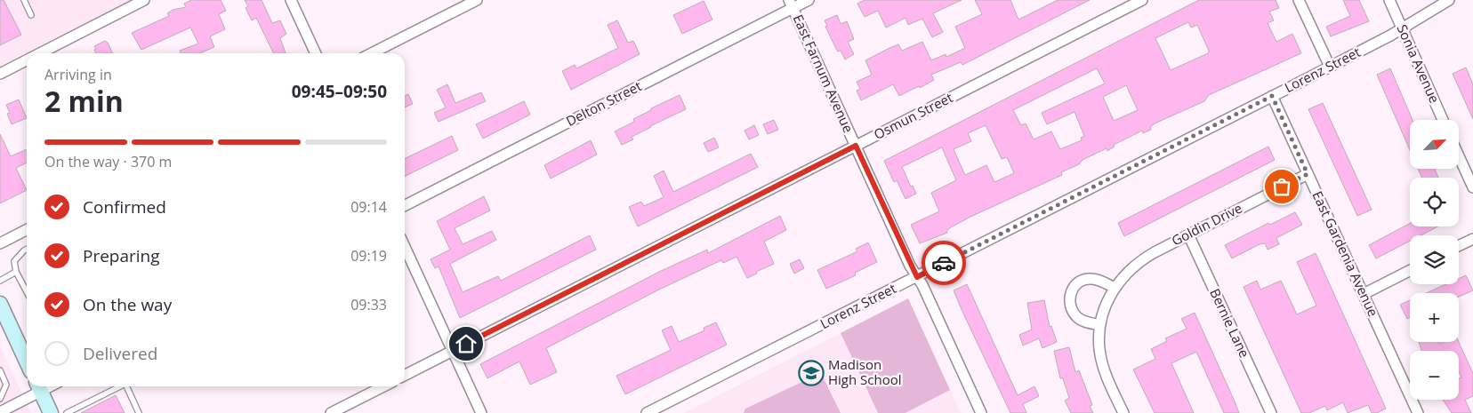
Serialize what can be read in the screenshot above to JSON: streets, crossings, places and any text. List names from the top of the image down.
{
  "streets": {
    "street": [
      "Sonia Avenue",
      "Lorenz Street",
      "East Farnum Avenue",
      "Delton Street",
      "Osmun Street",
      "Goldin Drive",
      "East Gardenia Avenue",
      "Bernie Lane"
    ]
  },
  "crossings": [
    ["Sonia Avenue", "Lorenz Street"],
    ["Lorenz Street", "East Farnum Avenue"],
    ["Lorenz Street", "East Gardenia Avenue"],
    ["East Farnum Avenue", "Delton Street"],
    ["East Farnum Avenue", "Osmun Street"],
    ["Goldin Drive", "East Gardenia Avenue"],
    ["Goldin Drive", "Bernie Lane"]
  ],
  "places": {
    "school or university": ["Madison High School"]
  },
  "north": "top right",
  "page": {
    "heading": ["2 min", "Arriving in", "09:45–09:50"],
    "map_buttons": ["+", "−"],
    "bar": "On the way · 370 m",
    "list": [
      ["Confirmed", "09:14"],
      ["Preparing", "09:19"],
      ["On the way", "09:33"],
      "Delivered"
    ]
  }
}
